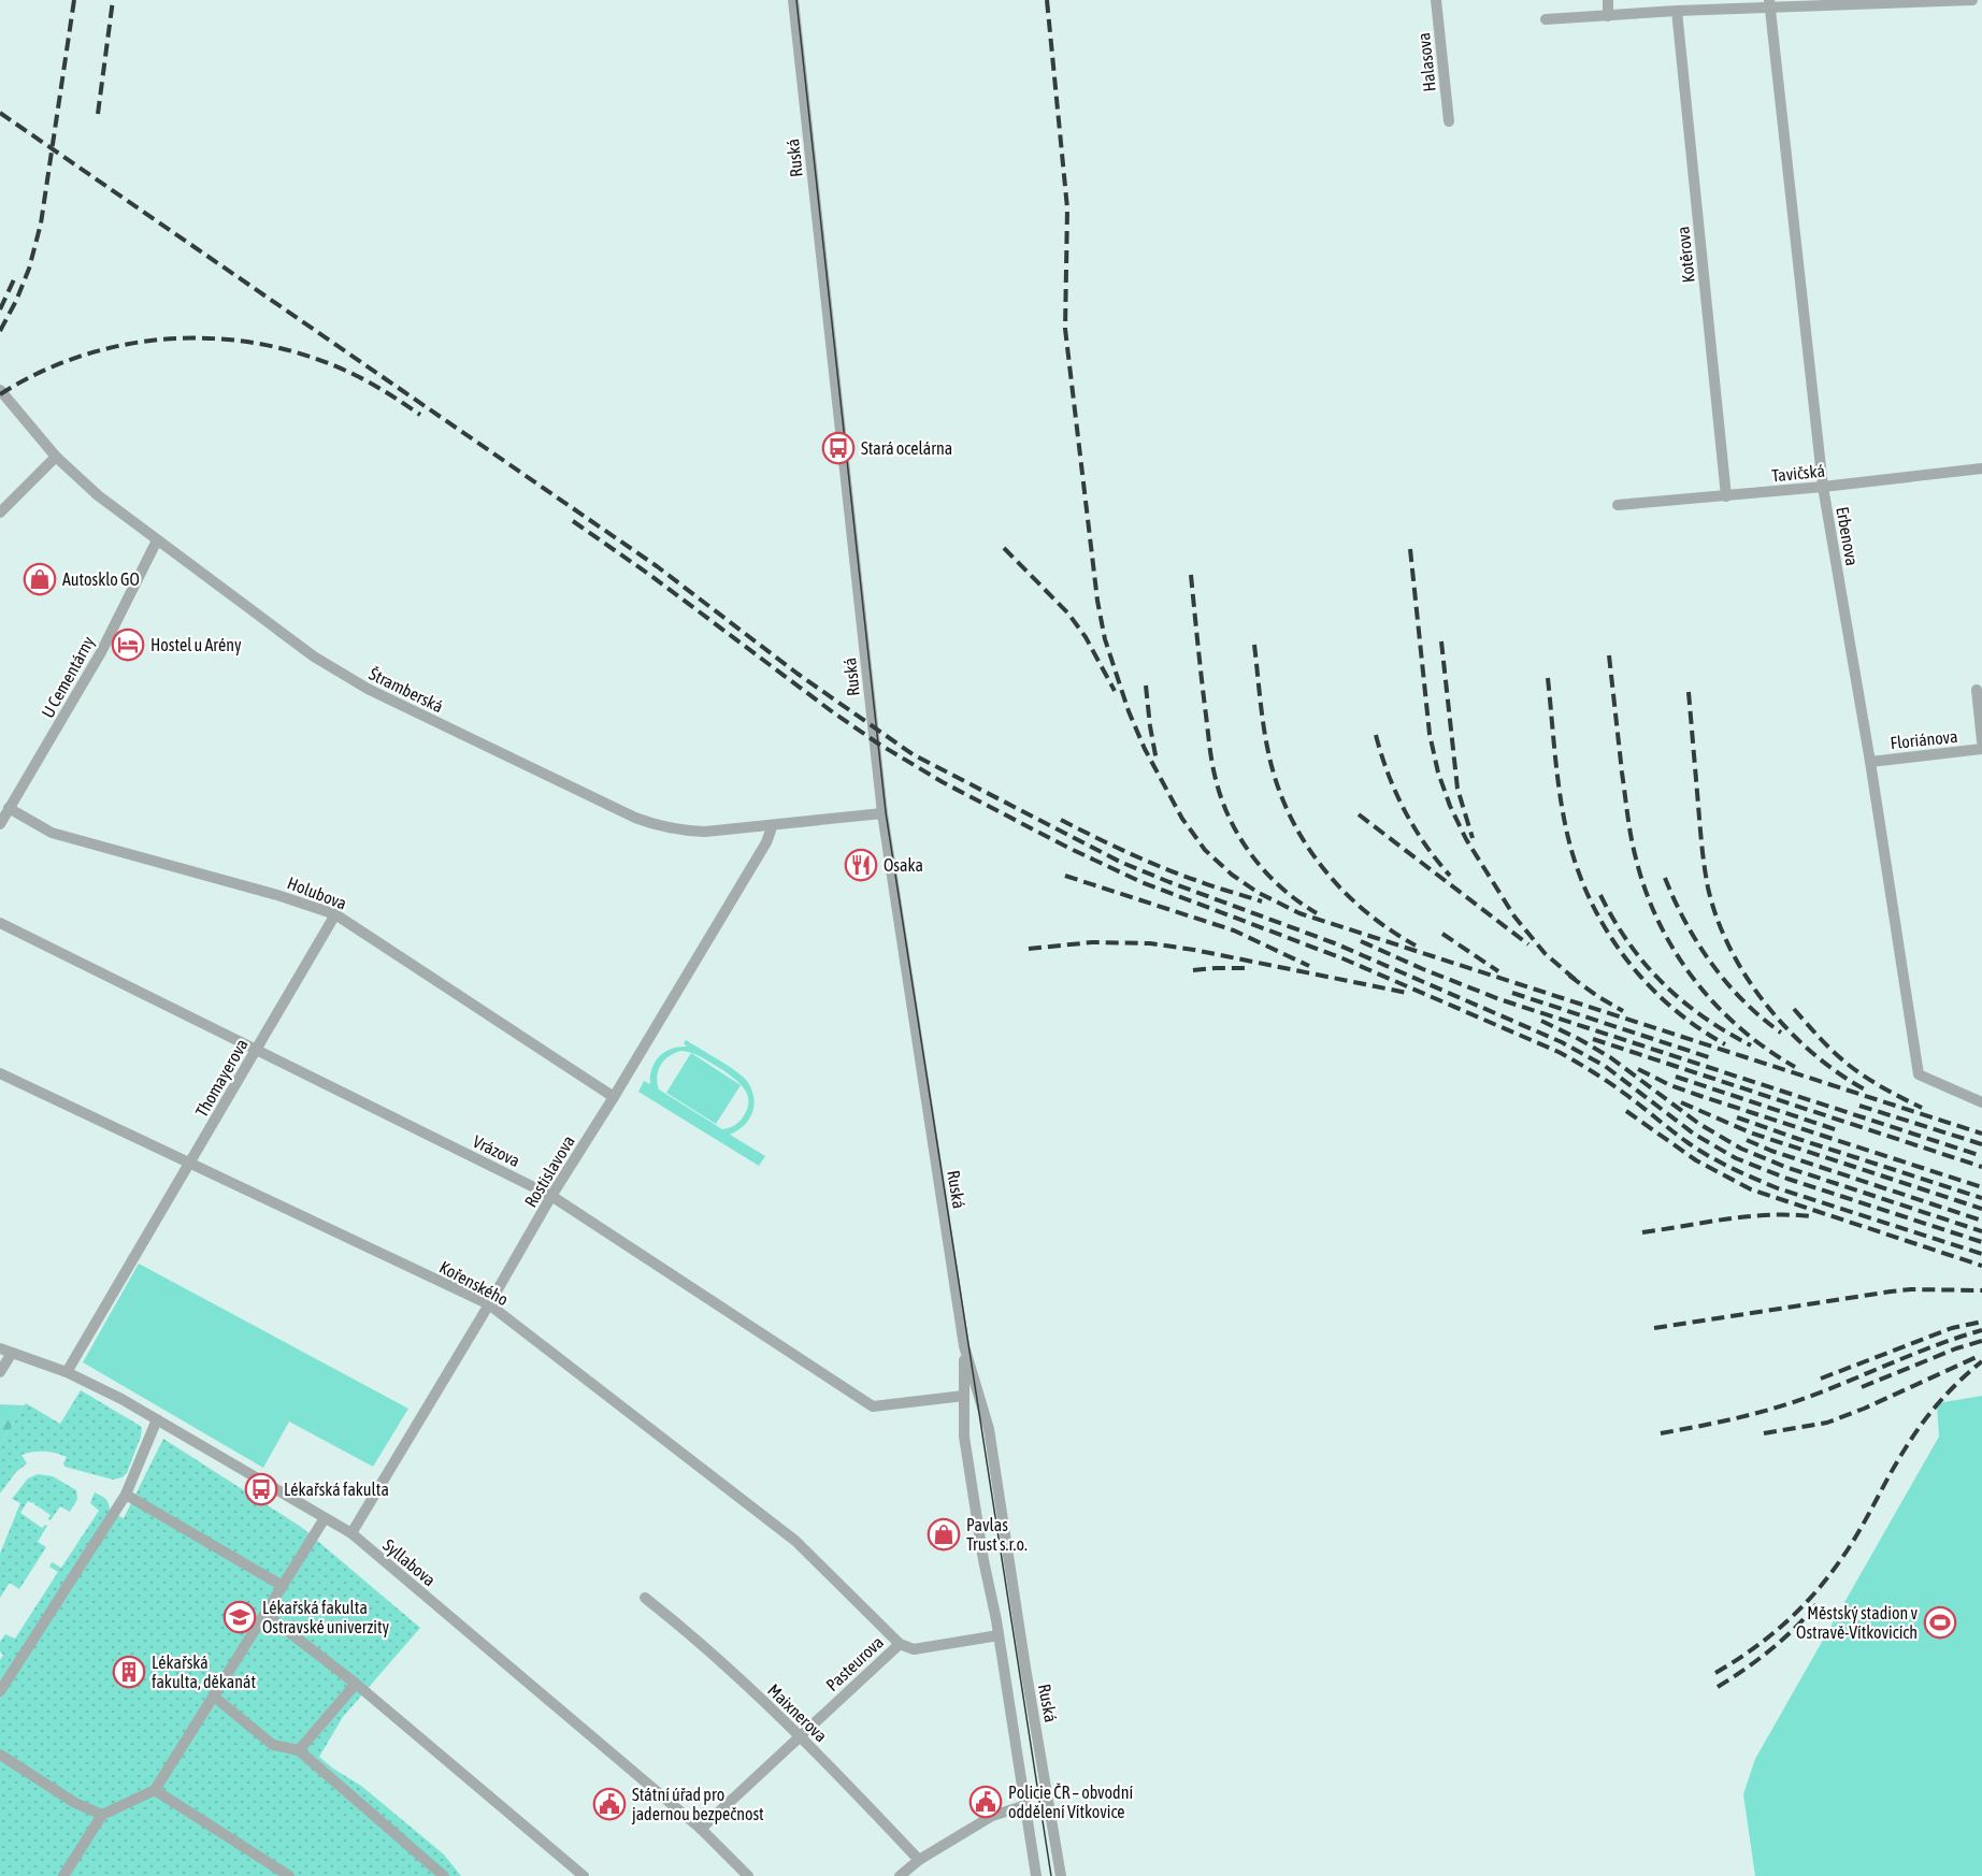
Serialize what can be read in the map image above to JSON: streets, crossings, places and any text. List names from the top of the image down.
{
  "streets": {
    "street": [
      "Halasova",
      "Ruská",
      "Kotěrova",
      "Tavičská",
      "Erbenova",
      "U Cementárny",
      "Štramberská",
      "Floriánova",
      "Holubova",
      "Thomayerova",
      "Vrázova",
      "Rostislavova",
      "Kořenského",
      "Syllabova",
      "Pasteurova",
      "Maixnerova"
    ]
  },
  "crossings": [
    ["Ruská", "Štramberská"],
    ["Ruská", "Vrázova"],
    ["Ruská", "Pasteurova"],
    ["Kotěrova", "Tavičská"],
    ["Tavičská", "Erbenova"],
    ["Erbenova", "Floriánova"],
    ["U Cementárny", "Štramberská"],
    ["U Cementárny", "Holubova"],
    ["Štramberská", "Rostislavova"],
    ["Holubova", "Thomayerova"],
    ["Holubova", "Rostislavova"],
    ["Thomayerova", "Vrázova"],
    ["Thomayerova", "Kořenského"],
    ["Thomayerova", "Syllabova"],
    ["Vrázova", "Rostislavova"],
    ["Rostislavova", "Kořenského"],
    ["Rostislavova", "Syllabova"],
    ["Kořenského", "Pasteurova"],
    ["Syllabova", "Pasteurova"],
    ["Pasteurova", "Maixnerova"]
  ],
  "places": {
    "bus stop": ["Stará ocelárna", "Lékařská fakulta"],
    "shop": ["Autosklo GO", "Pavlas Trust s.r.o."],
    "hotel": ["Hostel u Arény"],
    "restaurant": ["Osaka"],
    "school or university": ["Lékařská fakulta Ostravské univerzity"],
    "sports": ["Městský stadion v Ostravě-Vítkovicích"],
    "building": ["Lékařská fakulta, děkanát"],
    "public building": ["Policie ČR – obvodní oddělení Vítkovice", "Státní úřad pro jadernou bezpečnost"]
  }
}
